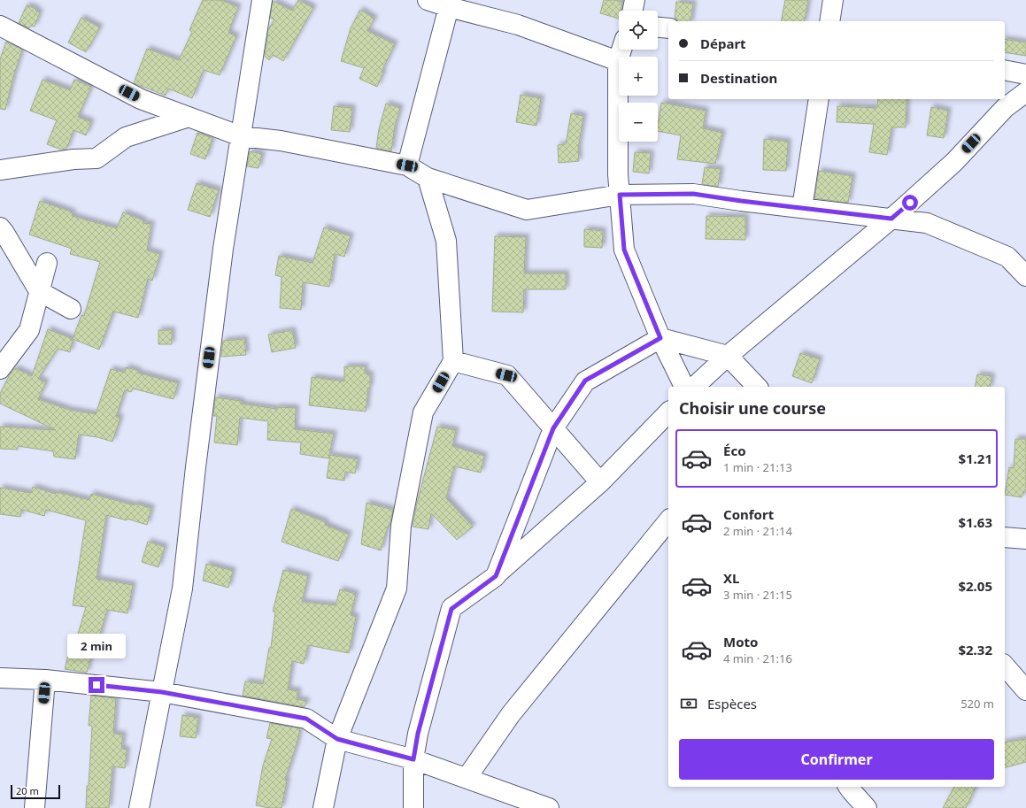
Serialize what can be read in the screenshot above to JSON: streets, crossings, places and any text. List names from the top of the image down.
{
  "scale_bar": "20 m",
  "page": {
    "map_buttons": ["+", "−"],
    "banner": ["Départ", "Destination"],
    "heading": "Choisir une course",
    "list": [
      {
        "name": "Éco",
        "note": "1 min · 21:13",
        "value": "$1.21"
      },
      {
        "name": "Confort",
        "note": "2 min · 21:14",
        "value": "$1.63"
      },
      {
        "name": "XL",
        "note": "3 min · 21:15",
        "value": "$2.05"
      },
      {
        "name": "Moto",
        "note": "4 min · 21:16",
        "value": "$2.32"
      }
    ],
    "bubble": "2 min",
    "pay": ["Espèces", "520 m"],
    "buttons": "Confirmer",
    "scale": "20 m"
  }
}
